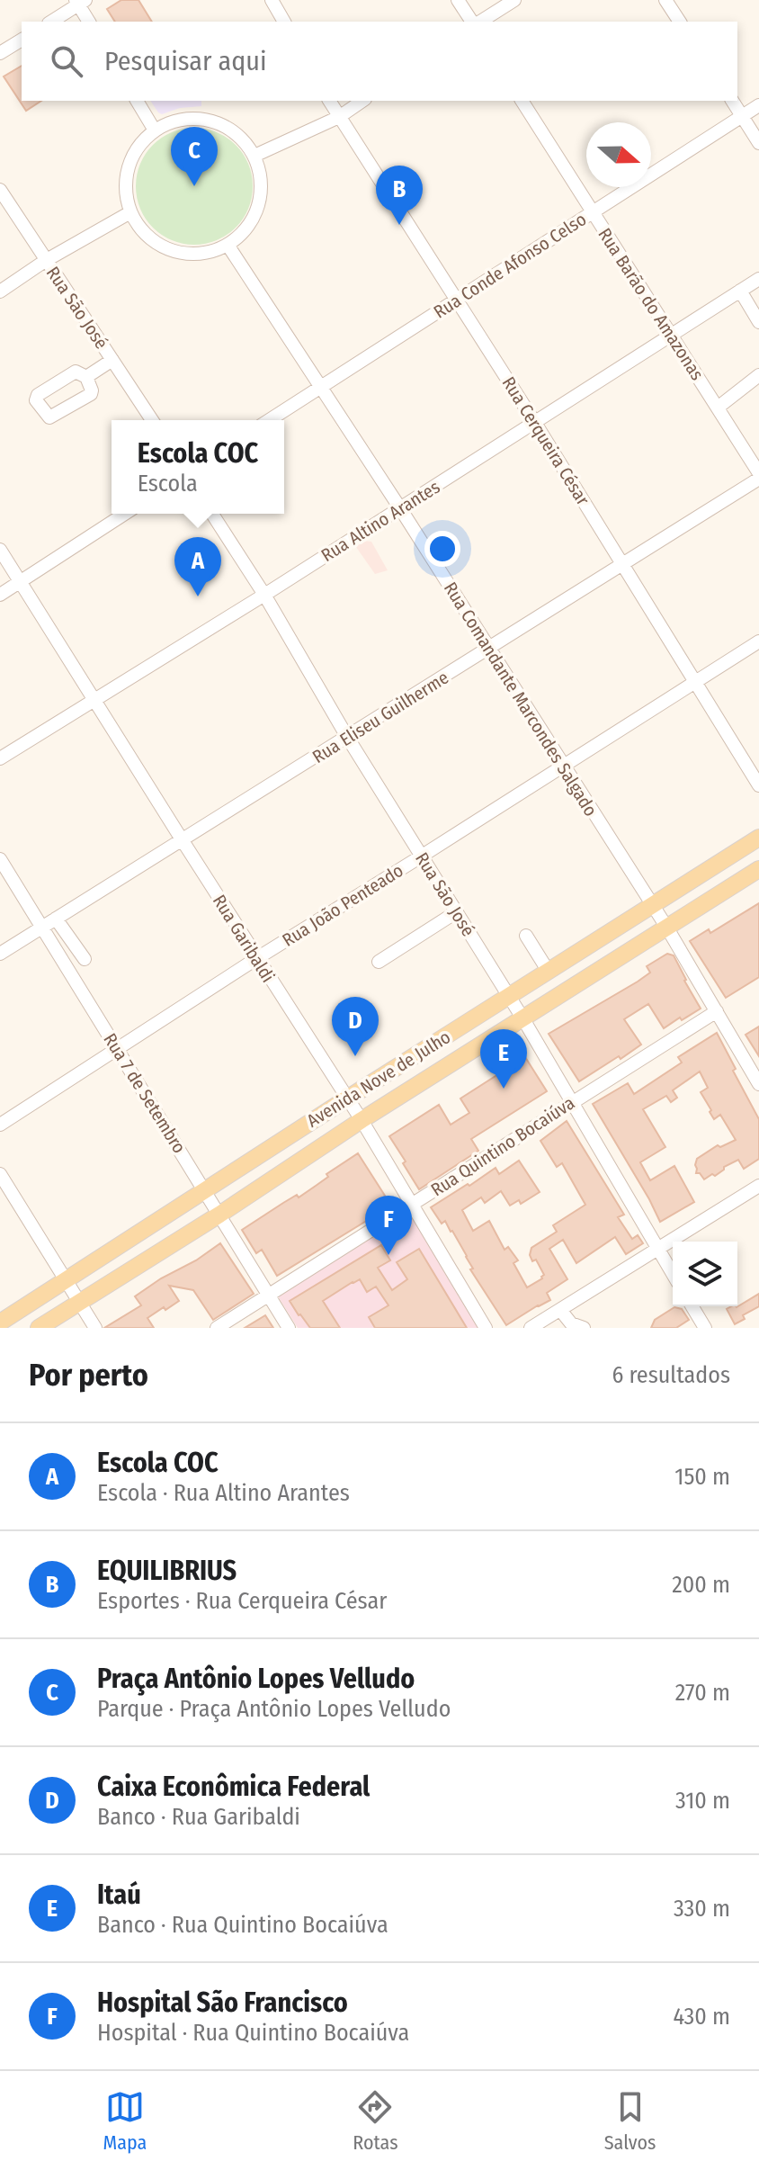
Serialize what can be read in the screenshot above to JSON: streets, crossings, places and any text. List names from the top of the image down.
{
  "streets": {
    "main road": ["Avenida Nove de Julho"],
    "street": [
      "Rua Conde Afonso Celso",
      "Rua Barão do Amazonas",
      "Rua São José",
      "Rua Cerqueira César",
      "Rua Altino Arantes",
      "Rua Comandante Marcondes Salgado",
      "Rua Eliseu Guilherme",
      "Rua João Penteado",
      "Rua Garibaldi",
      "Rua 7 de Setembro",
      "Rua Quintino Bocaiúva"
    ]
  },
  "crossings": [
    ["Rua Conde Afonso Celso", "Rua Barão do Amazonas"],
    ["Rua Conde Afonso Celso", "Rua Cerqueira César"],
    ["Rua Conde Afonso Celso", "Rua Comandante Marcondes Salgado"],
    ["Rua Barão do Amazonas", "Rua Altino Arantes"],
    ["Rua Barão do Amazonas", "Rua Eliseu Guilherme"],
    ["Rua São José", "Rua Altino Arantes"],
    ["Rua São José", "Rua Eliseu Guilherme"],
    ["Rua São José", "Rua João Penteado"],
    ["Rua São José", "Avenida Nove de Julho"],
    ["Rua São José", "Rua Quintino Bocaiúva"],
    ["Rua Cerqueira César", "Rua Altino Arantes"],
    ["Rua Cerqueira César", "Rua Eliseu Guilherme"],
    ["Rua Cerqueira César", "Rua João Penteado"],
    ["Rua Altino Arantes", "Rua Comandante Marcondes Salgado"],
    ["Rua Altino Arantes", "Rua Garibaldi"],
    ["Rua Comandante Marcondes Salgado", "Rua Eliseu Guilherme"],
    ["Rua Comandante Marcondes Salgado", "Rua João Penteado"],
    ["Rua Comandante Marcondes Salgado", "Avenida Nove de Julho"],
    ["Rua Comandante Marcondes Salgado", "Rua Quintino Bocaiúva"],
    ["Rua Eliseu Guilherme", "Rua Garibaldi"],
    ["Rua Eliseu Guilherme", "Rua 7 de Setembro"],
    ["Rua João Penteado", "Rua Garibaldi"],
    ["Rua João Penteado", "Rua 7 de Setembro"],
    ["Rua Garibaldi", "Avenida Nove de Julho"],
    ["Rua Garibaldi", "Rua Quintino Bocaiúva"],
    ["Avenida Nove de Julho", "Rua 7 de Setembro"],
    ["Rua 7 de Setembro", "Rua Quintino Bocaiúva"]
  ],
  "north": "right",
  "page": {
    "search": "Pesquisar aqui",
    "pins": [
      "C",
      "B",
      "A",
      "D",
      "E",
      "F"
    ],
    "popup": ["Escola COC", "Escola"],
    "heading": ["Por perto", "6 resultados"],
    "list": [
      {
        "mark": "A",
        "name": "Escola COC",
        "note": "Escola · Rua Altino Arantes",
        "value": "150 m"
      },
      {
        "mark": "B",
        "name": "EQUILIBRIUS",
        "note": "Esportes · Rua Cerqueira César",
        "value": "200 m"
      },
      {
        "mark": "C",
        "name": "Praça Antônio Lopes Velludo",
        "note": "Parque · Praça Antônio Lopes Velludo",
        "value": "270 m"
      },
      {
        "mark": "D",
        "name": "Caixa Econômica Federal",
        "note": "Banco · Rua Garibaldi",
        "value": "310 m"
      },
      {
        "mark": "E",
        "name": "Itaú",
        "note": "Banco · Rua Quintino Bocaiúva",
        "value": "330 m"
      },
      {
        "mark": "F",
        "name": "Hospital São Francisco",
        "note": "Hospital · Rua Quintino Bocaiúva",
        "value": "430 m"
      }
    ],
    "nav": ["Mapa", "Rotas", "Salvos"]
  }
}
